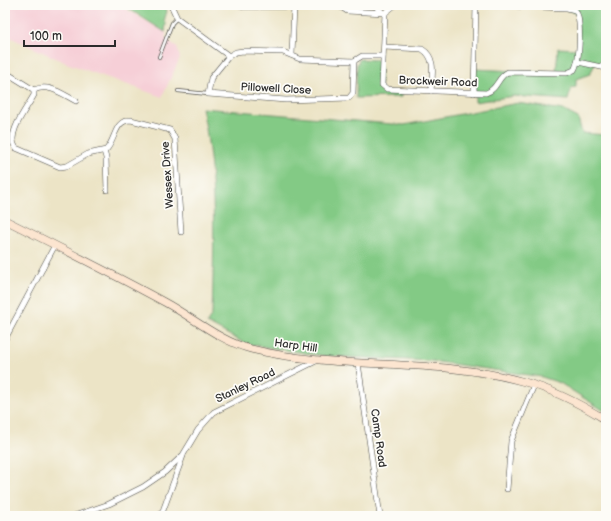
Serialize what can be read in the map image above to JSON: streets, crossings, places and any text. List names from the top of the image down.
{
  "streets": {
    "street": [
      "Brockweir Road",
      "Pillowell Close",
      "Wessex Drive",
      "Harp Hill",
      "Stanley Road",
      "Camp Road"
    ]
  },
  "crossings": [
    ["Harp Hill", "Stanley Road"],
    ["Harp Hill", "Camp Road"]
  ],
  "scale_bar": "100 m"
}
